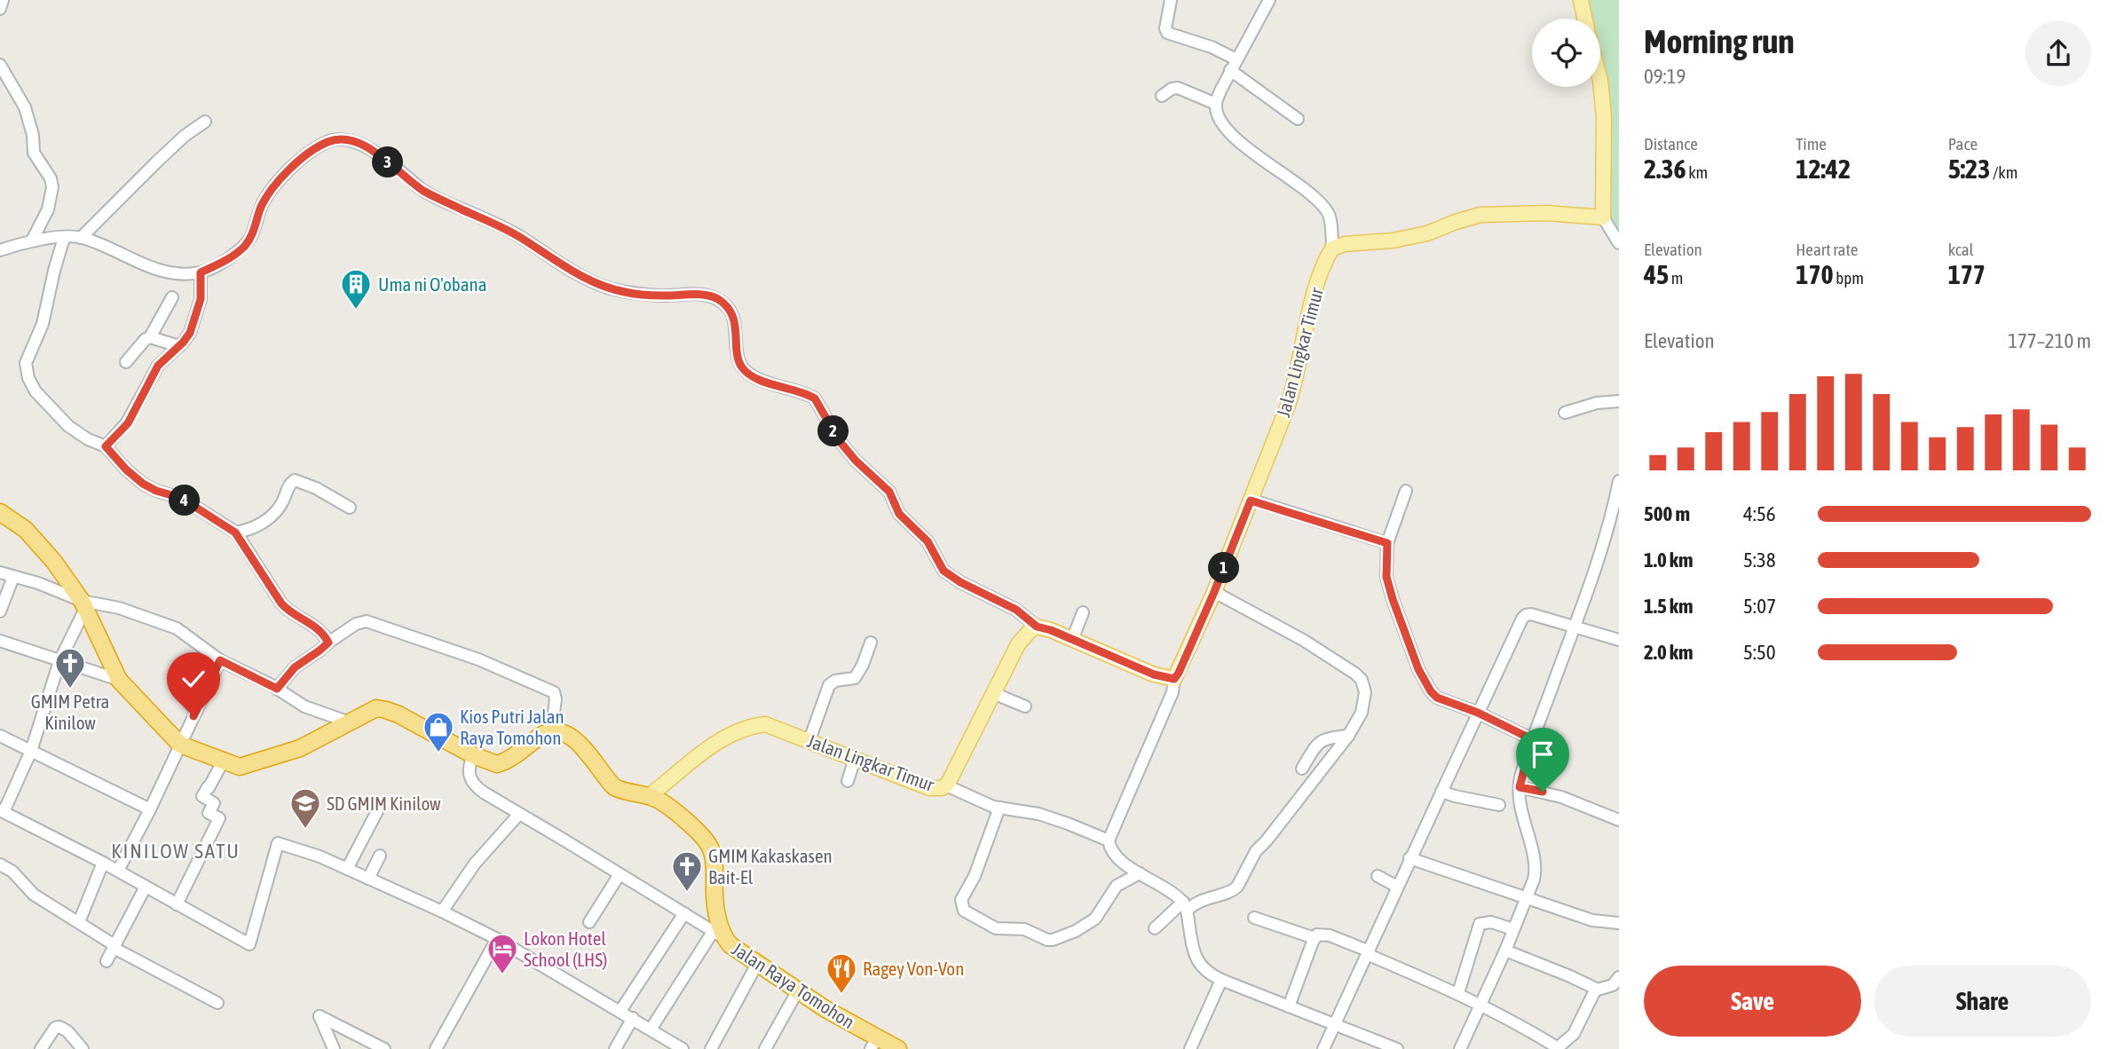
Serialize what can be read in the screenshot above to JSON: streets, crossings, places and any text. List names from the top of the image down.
{
  "streets": {
    "highway": ["Jalan Raya Tomohon"],
    "main road": ["Jalan Lingkar Timur"]
  },
  "crossings": [
    ["Jalan Lingkar Timur", "Jalan Raya Tomohon"]
  ],
  "districts": ["KINILOW SATU"],
  "places": {
    "building": ["Uma ni O'obana"],
    "church": ["GMIM Petra Kinilow", "GMIM Kakaskasen Bait-El"],
    "shop": ["Kios Putri Jalan Raya Tomohon"],
    "school or university": ["SD GMIM Kinilow"],
    "hotel": ["Lokon Hotel School (LHS)"],
    "restaurant": ["Ragey Von-Von"]
  },
  "page": {
    "heading": ["Morning run", "09:19"],
    "stats": [
      ["Distance", "2.36 km"],
      ["Time", "12:42"],
      ["Pace", "5:23 /km"],
      ["Elevation", "45 m"],
      ["Heart rate", "170 bpm"],
      ["kcal", "177"]
    ],
    "pins": [
      "3",
      "2",
      "4",
      "1"
    ],
    "chart": ["Elevation", "177–210 m"],
    "list": [
      {
        "name": "500 m",
        "note": "4:56"
      },
      {
        "name": "1.0 km",
        "note": "5:38"
      },
      {
        "name": "1.5 km",
        "note": "5:07"
      },
      {
        "name": "2.0 km",
        "note": "5:50"
      }
    ],
    "buttons": ["Save", "Share"]
  }
}
